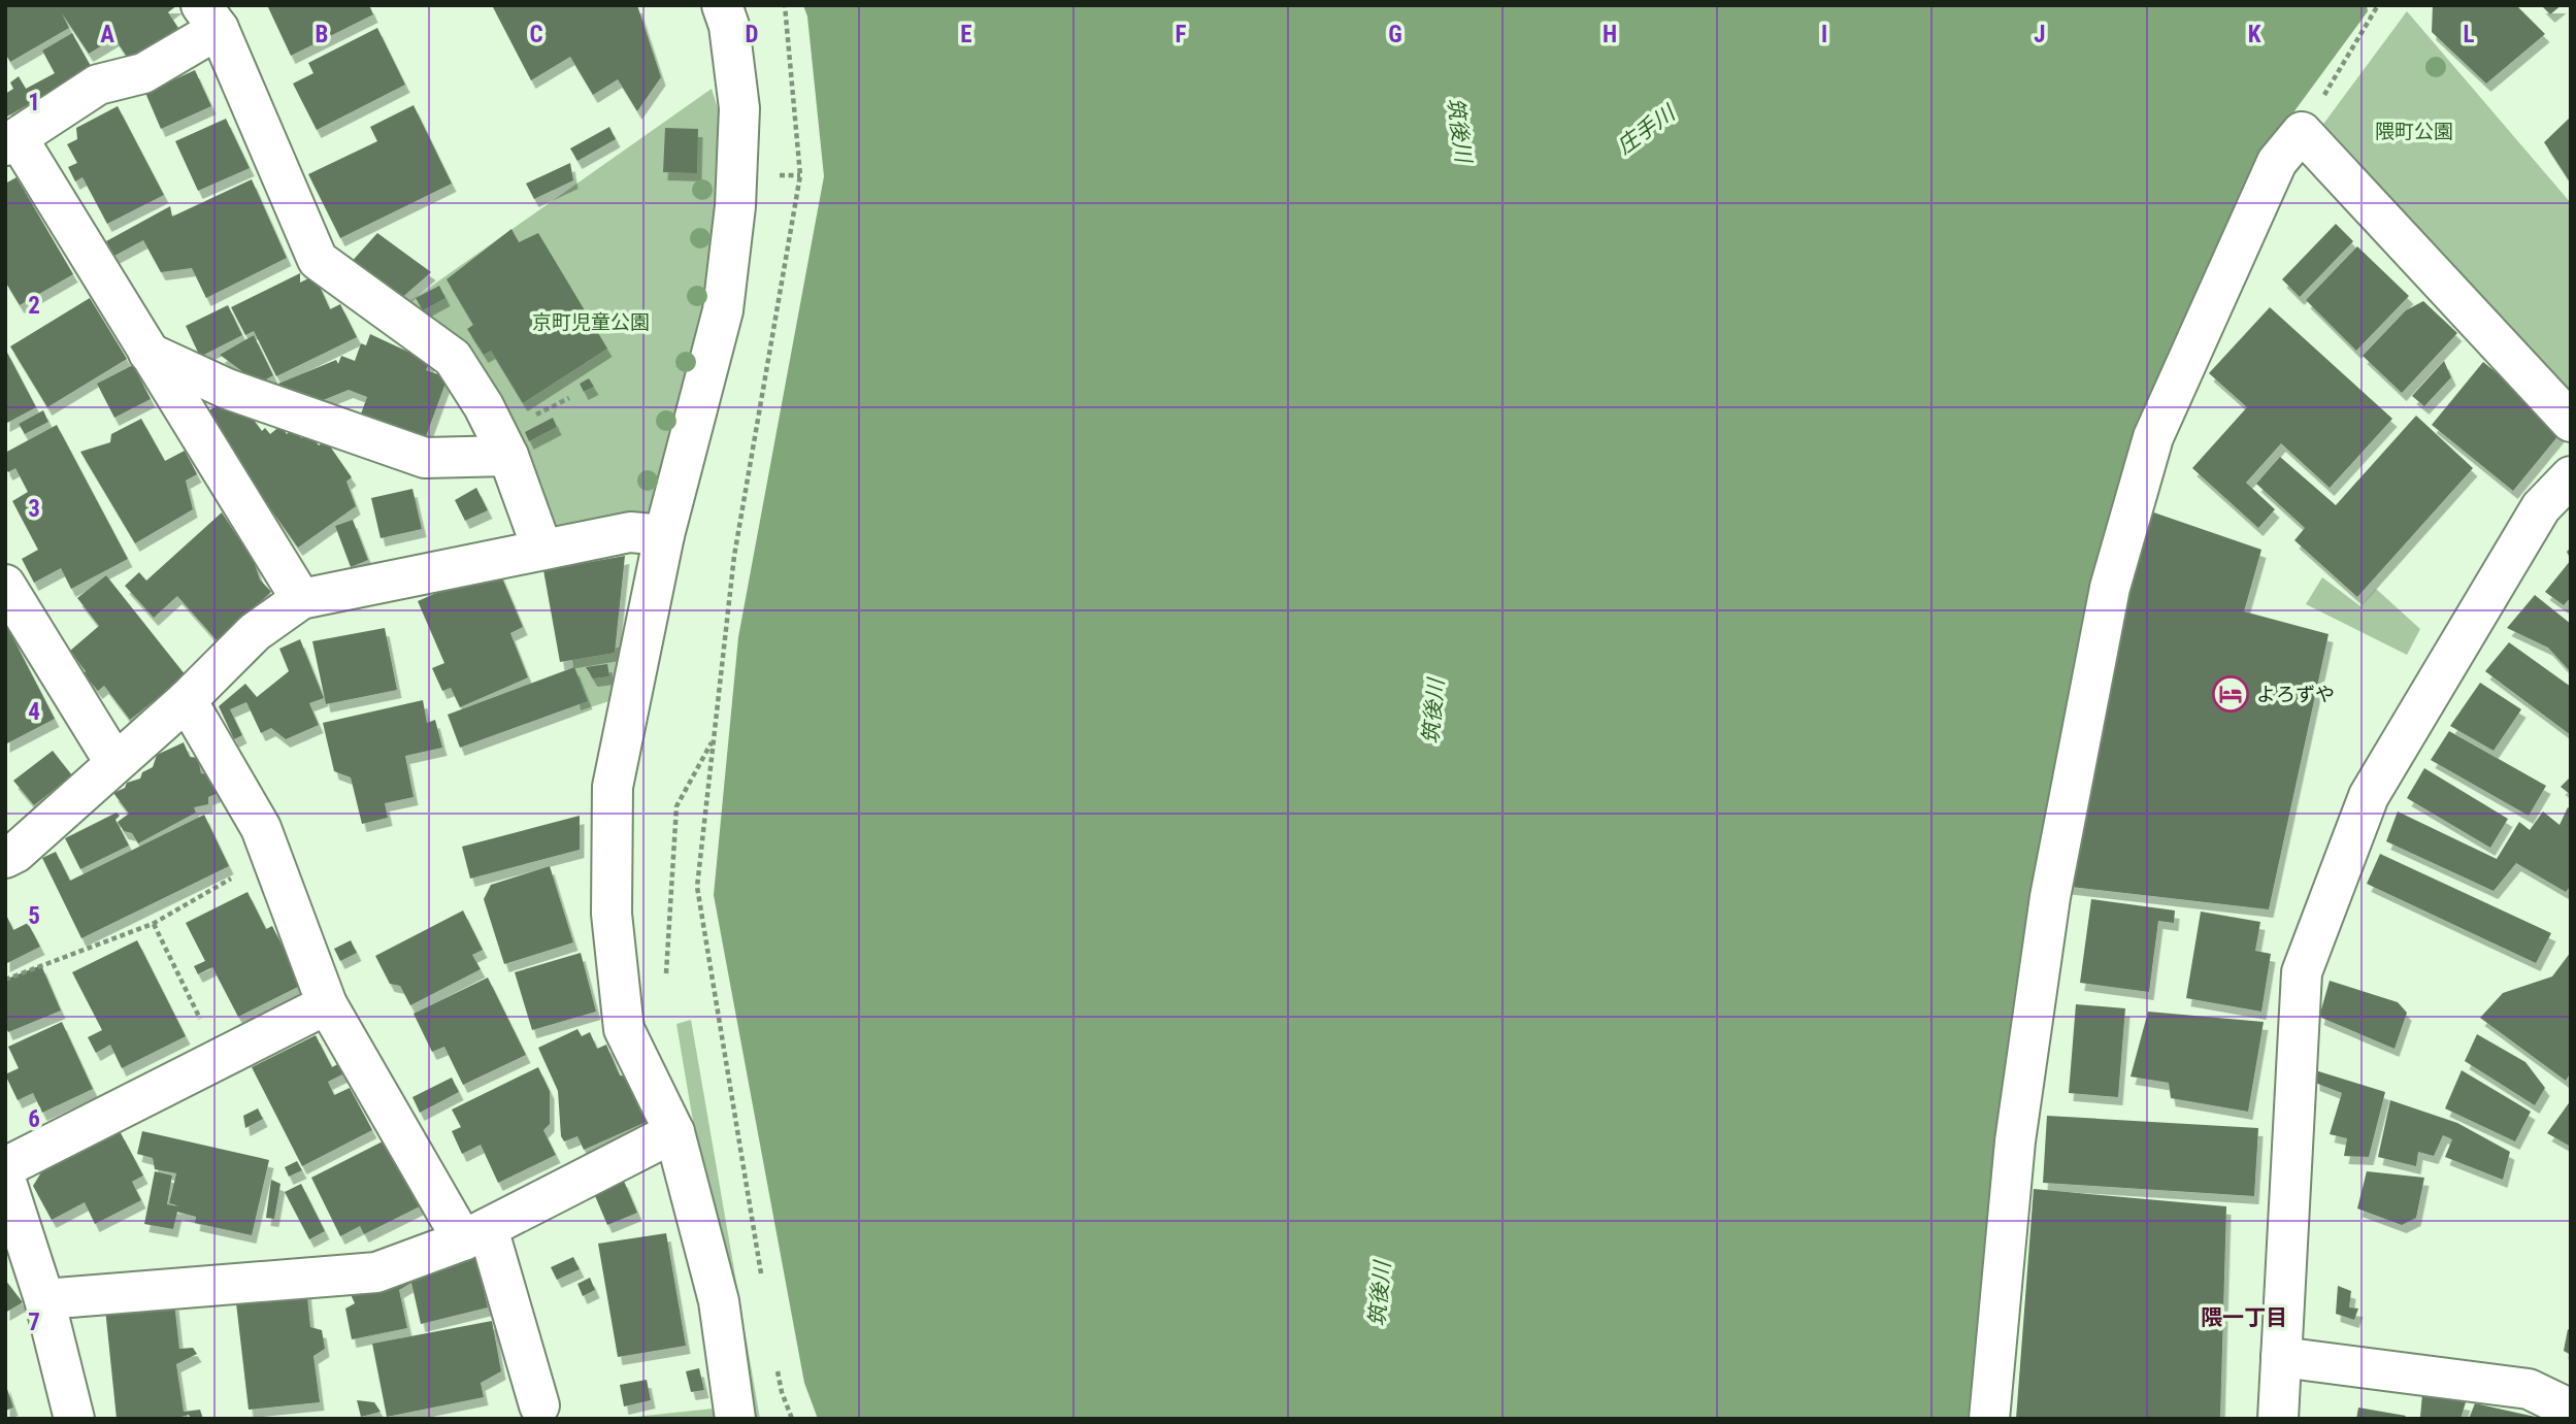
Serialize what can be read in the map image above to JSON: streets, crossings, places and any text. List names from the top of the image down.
{
  "districts": ["隈一丁目"],
  "water": ["筑後川", "庄手川"],
  "parks": ["隈町公園", "京町児童公園"],
  "places": {
    "hotel": ["よろずや"]
  },
  "grid": {
    "columns": [
      "A",
      "B",
      "C",
      "D",
      "E",
      "F",
      "G",
      "H",
      "I",
      "J",
      "K",
      "L"
    ],
    "rows": [
      "1",
      "2",
      "3",
      "4",
      "5",
      "6",
      "7"
    ]
  }
}
